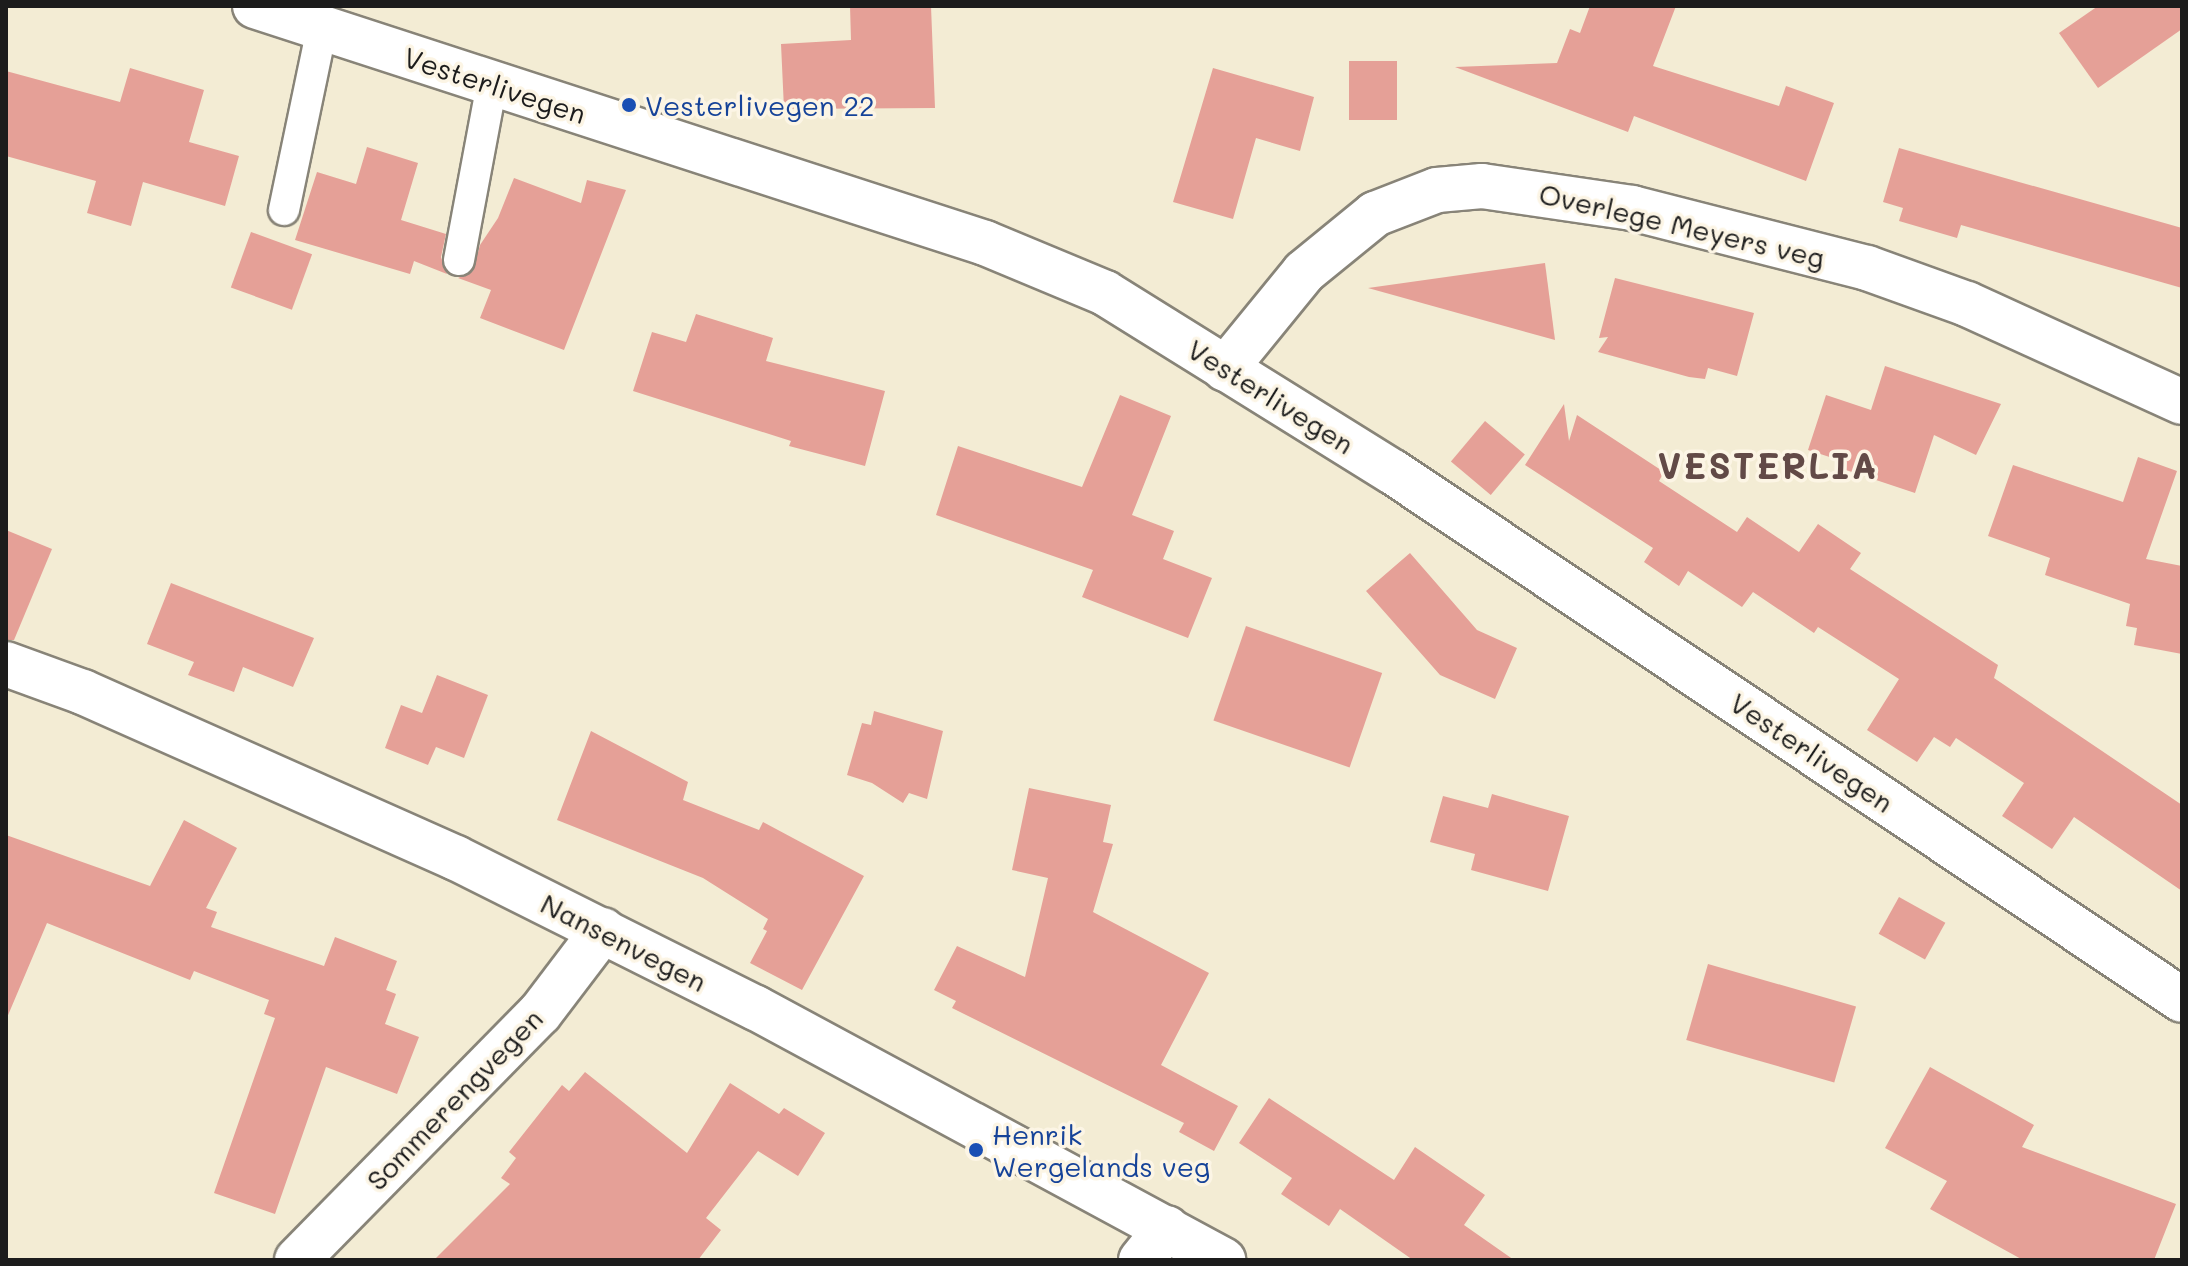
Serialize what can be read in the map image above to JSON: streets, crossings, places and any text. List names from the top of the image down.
{
  "streets": {
    "street": [
      "Vesterlivegen",
      "Overlege Meyers veg",
      "Nansenvegen",
      "Sommerengvegen"
    ]
  },
  "crossings": [
    ["Vesterlivegen", "Overlege Meyers veg"],
    ["Nansenvegen", "Sommerengvegen"]
  ],
  "districts": ["VESTERLIA"],
  "places": ["Vesterlivegen 22", "Henrik Wergelands veg"]
}
